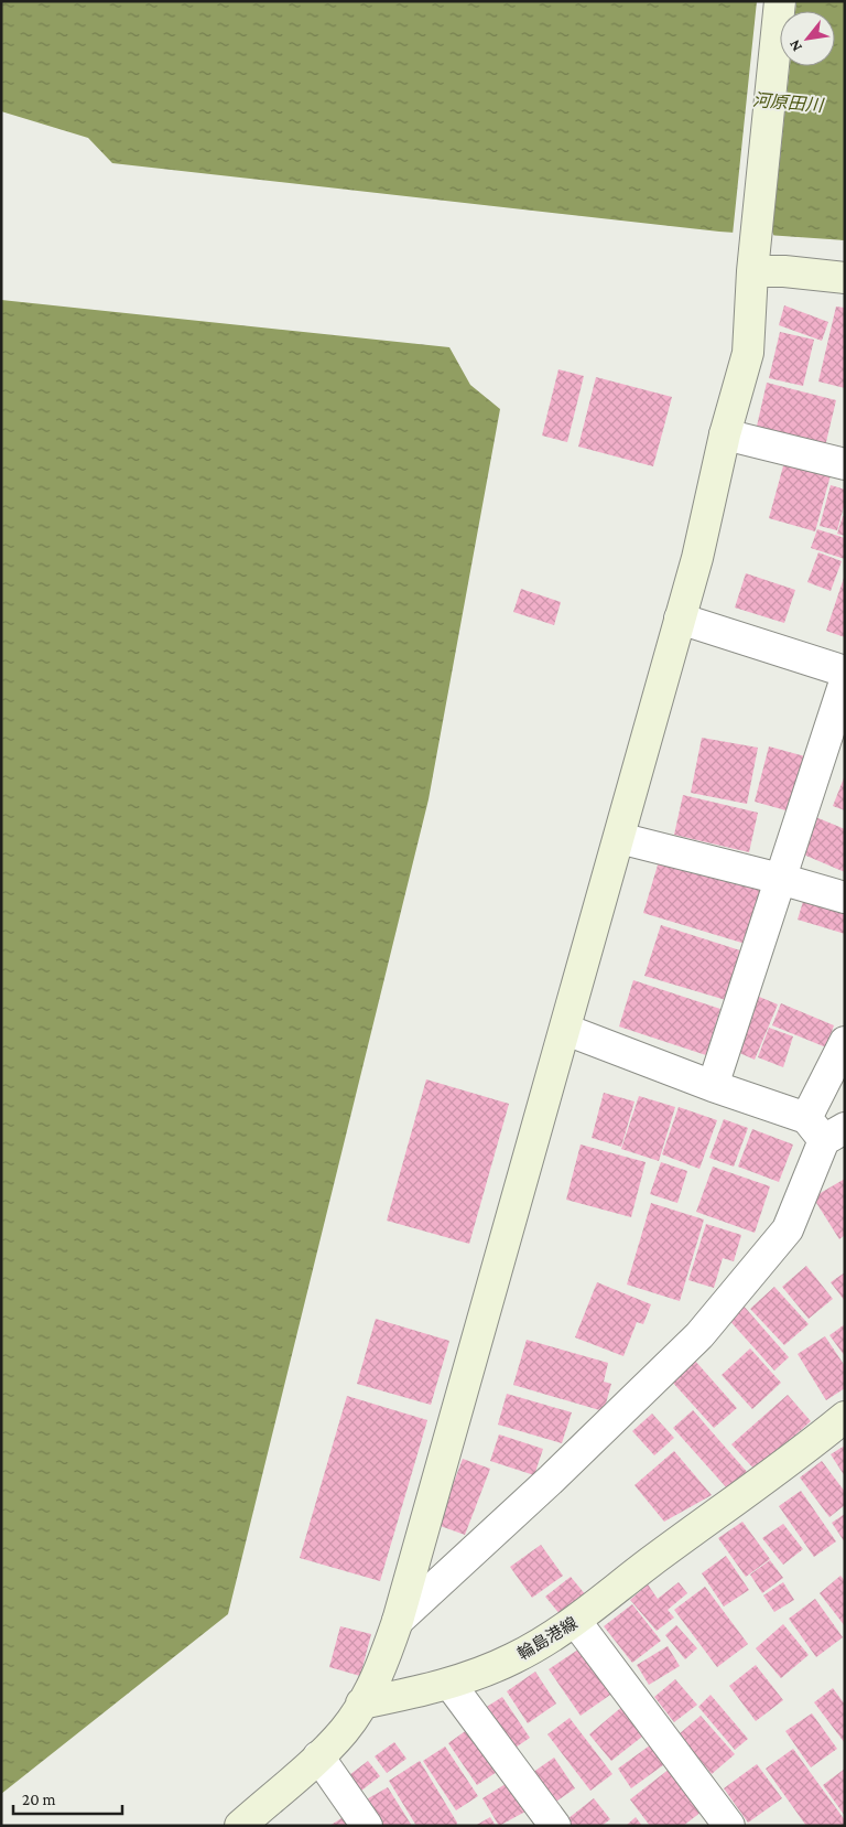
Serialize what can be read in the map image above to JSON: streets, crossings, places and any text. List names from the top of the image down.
{
  "streets": {
    "street": ["輪島港線"]
  },
  "water": ["河原田川"],
  "scale_bar": "20 m",
  "north": "bottom left"
}
